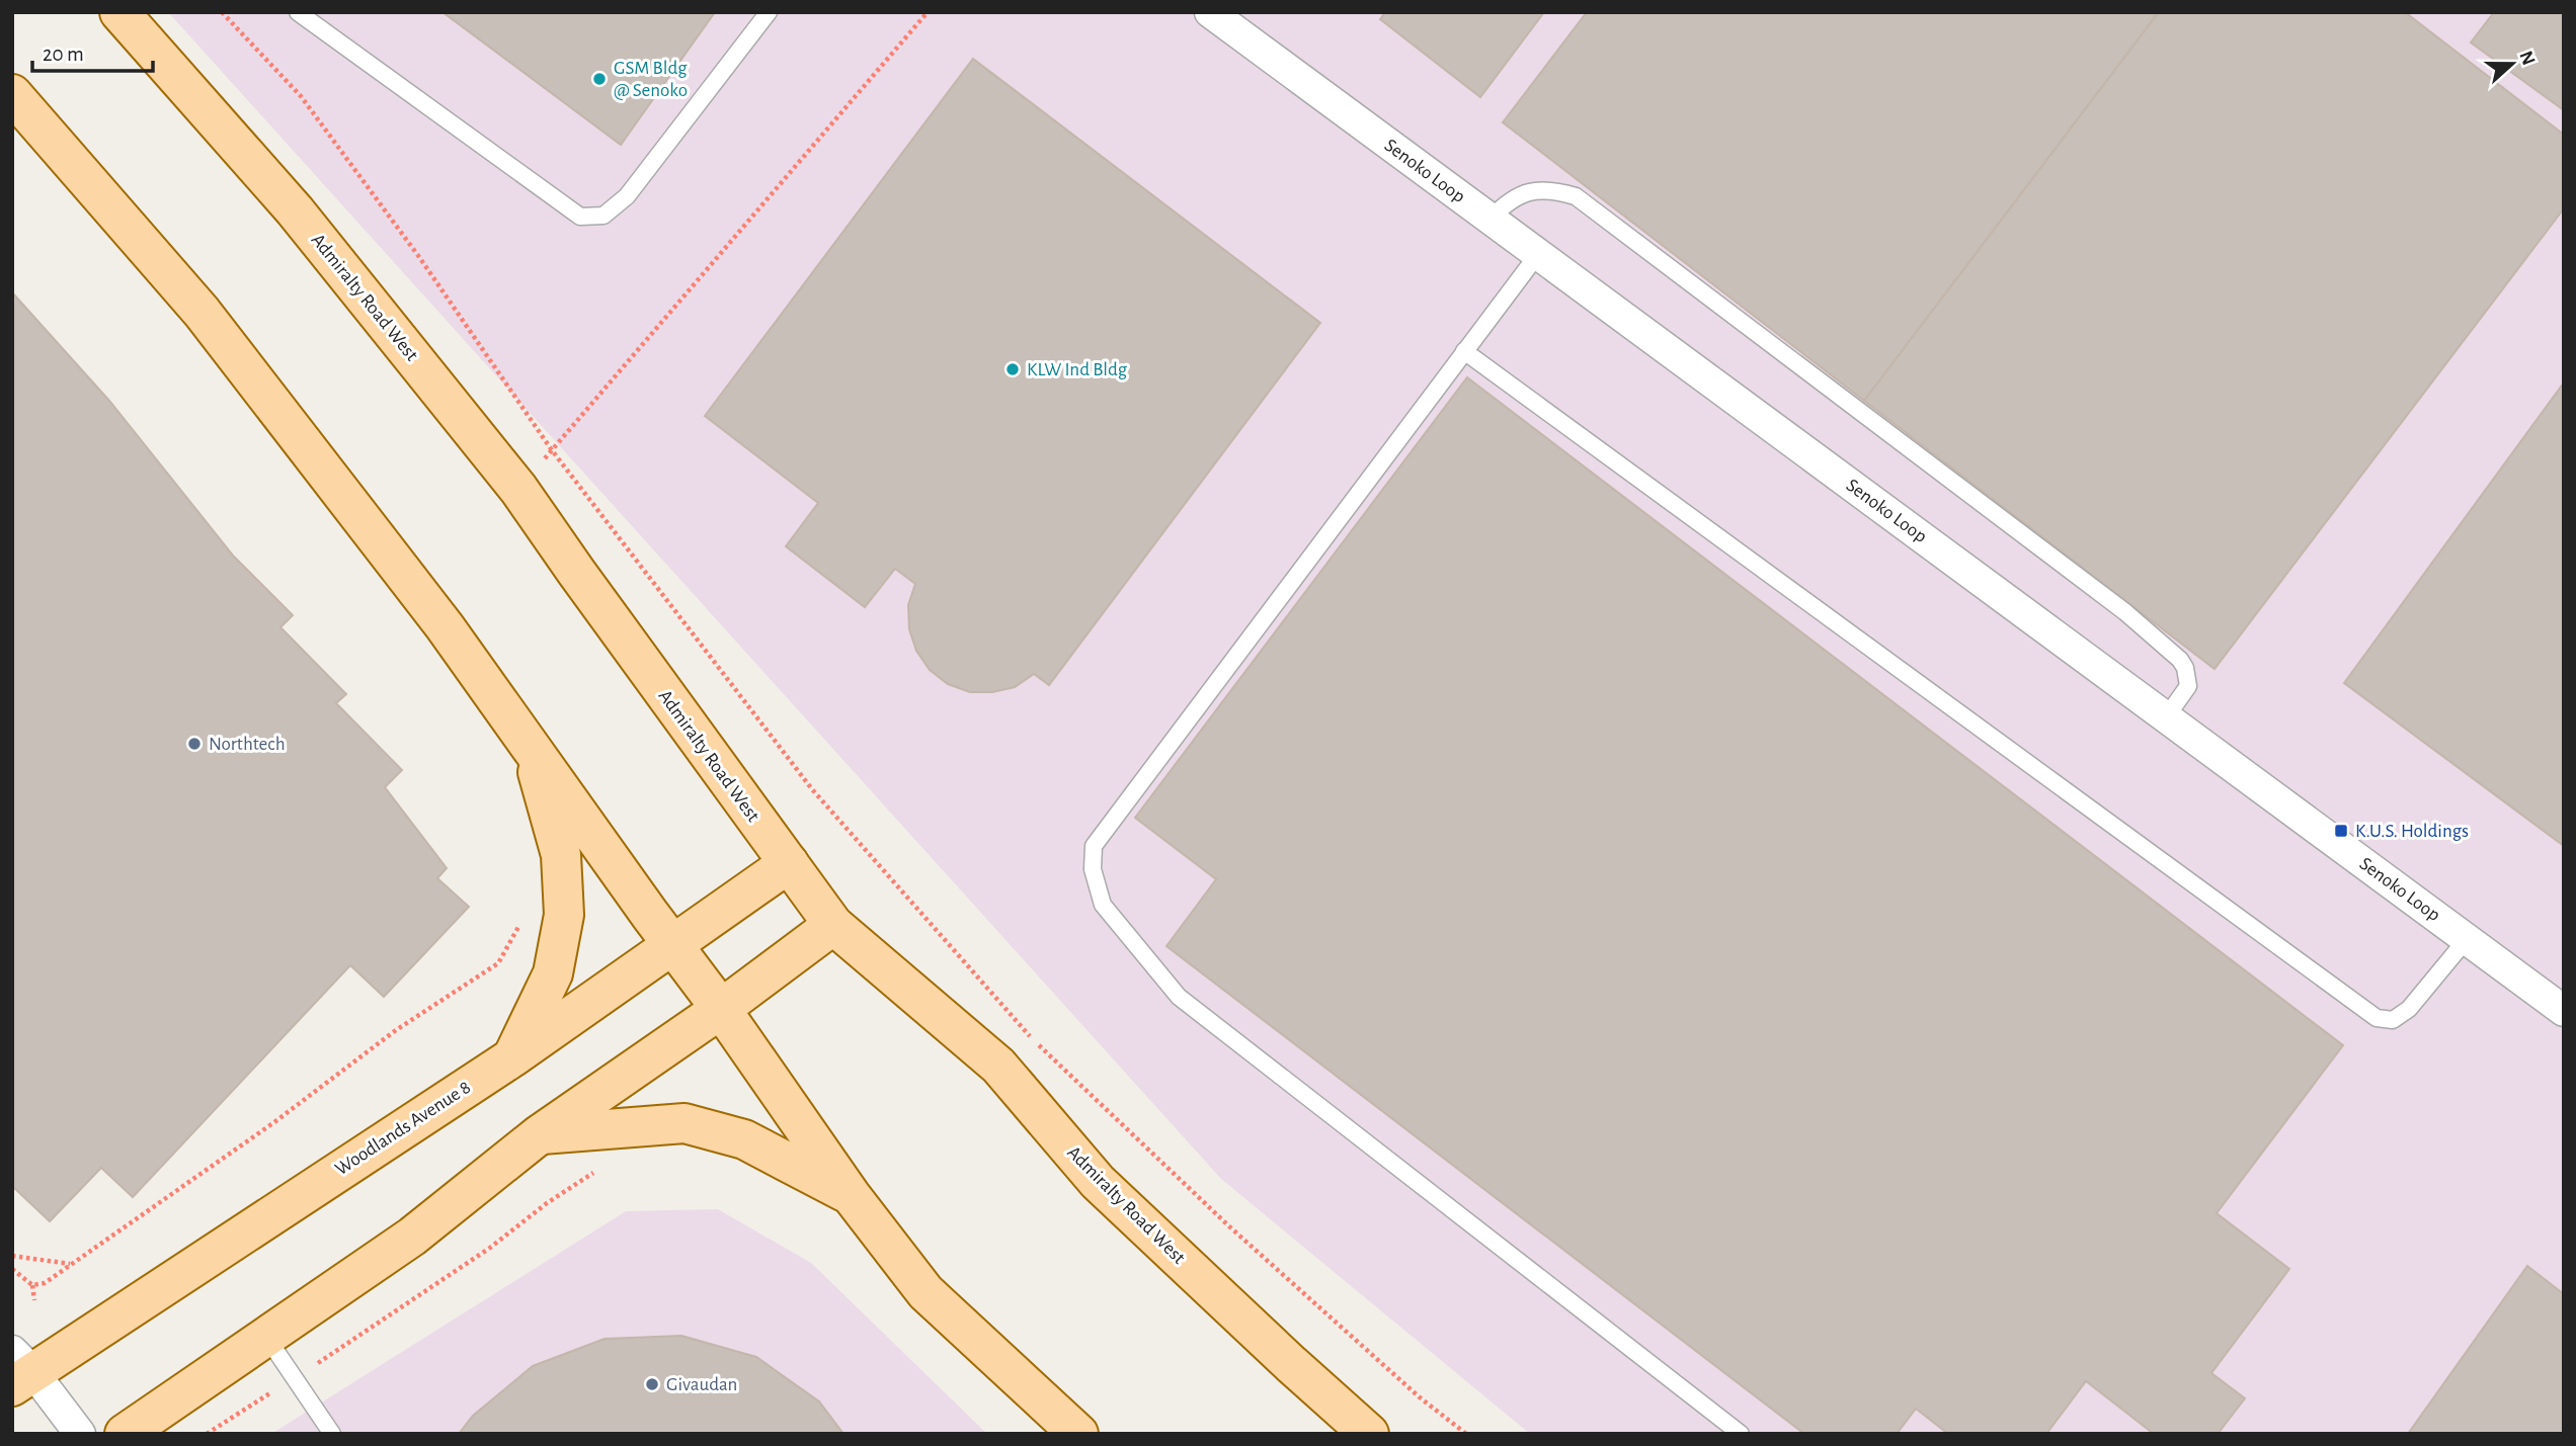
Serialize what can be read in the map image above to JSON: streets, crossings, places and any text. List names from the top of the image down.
{
  "streets": {
    "main road": ["Admiralty Road West", "Woodlands Avenue 8"],
    "street": ["Senoko Loop"]
  },
  "crossings": [
    ["Admiralty Road West", "Woodlands Avenue 8"]
  ],
  "places": {
    "other": [
      "GSM Bldg @ Senoko",
      "KLW Ind Bldg",
      "Northtech",
      "Givaudan"
    ],
    "transit": ["K.U.S. Holdings"]
  },
  "scale_bar": "20 m",
  "north": "right"
}
